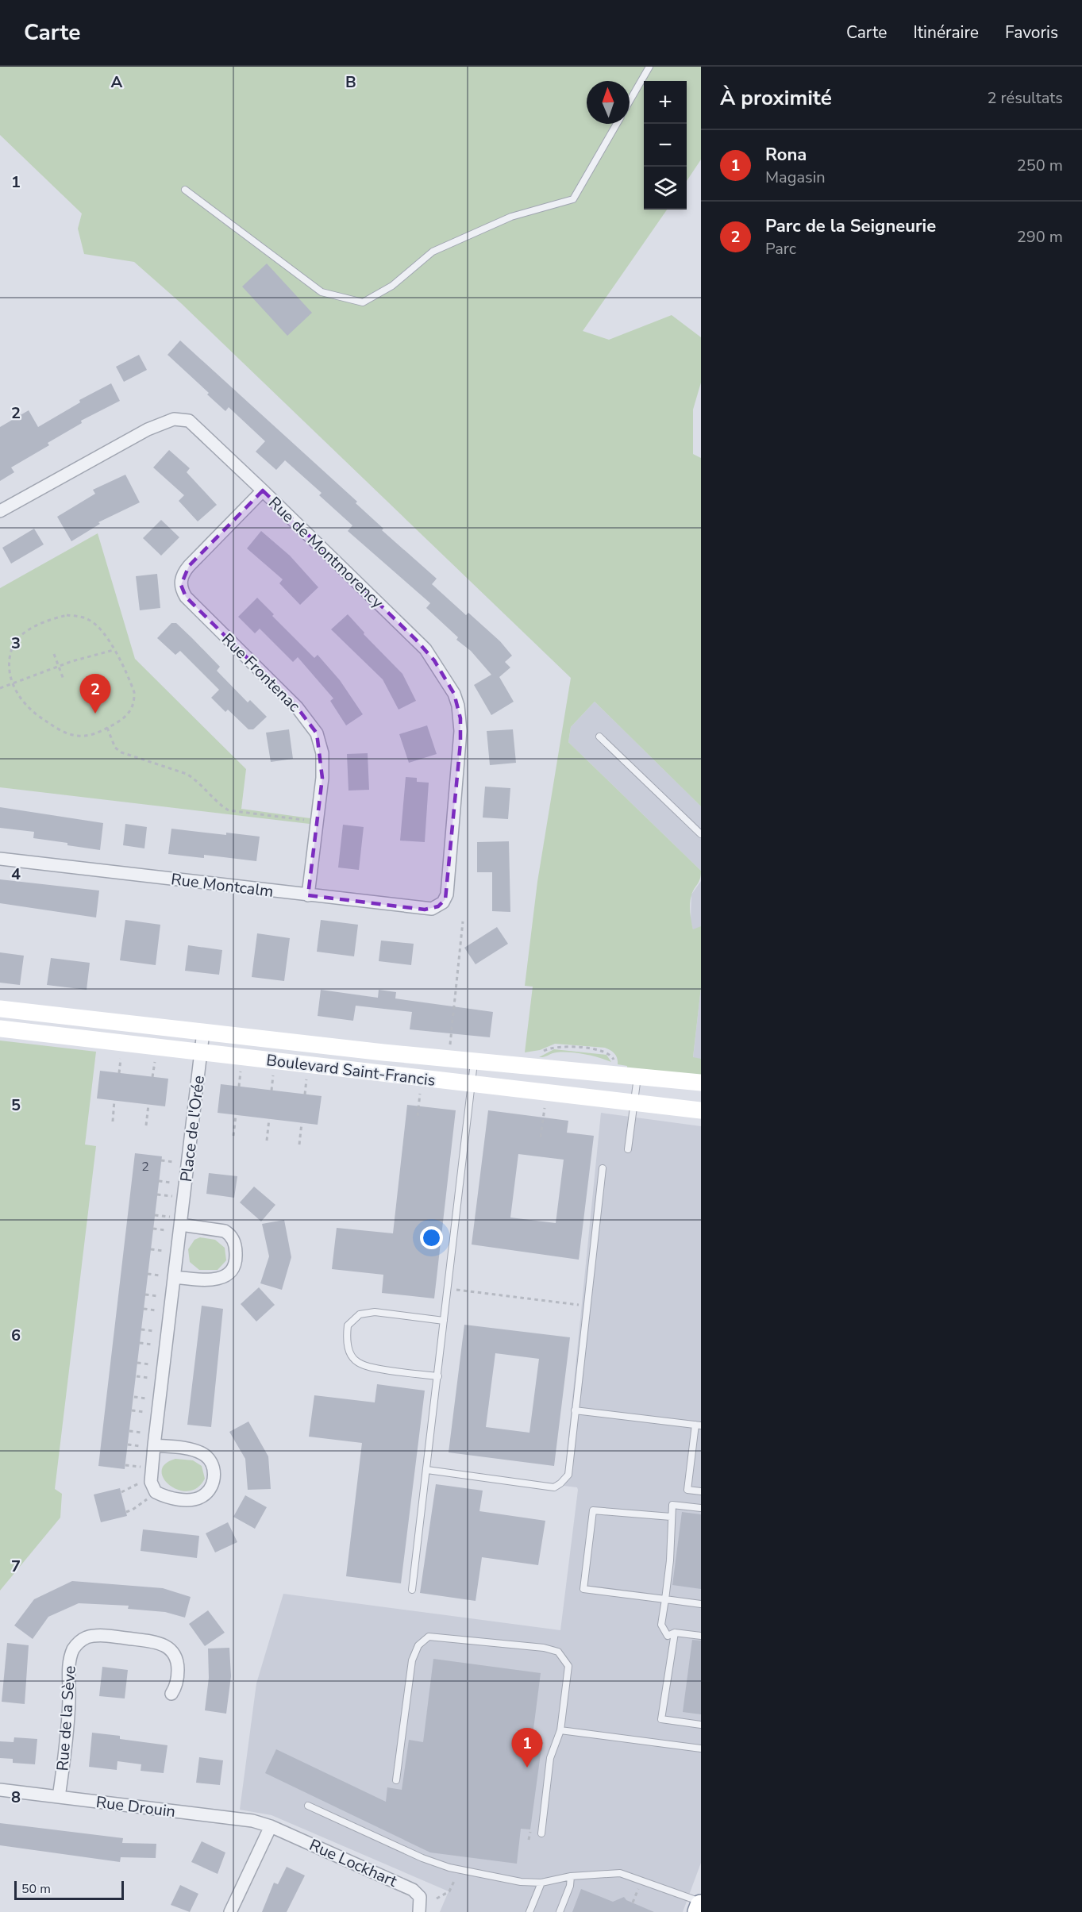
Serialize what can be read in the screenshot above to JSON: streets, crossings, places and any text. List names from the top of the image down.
{
  "streets": {
    "street": [
      "Rue de Montmorency",
      "Rue Frontenac",
      "Rue Montcalm",
      "Boulevard Saint-Francis",
      "Place de l'Orée",
      "Rue de la Sève",
      "Rue Drouin",
      "Rue Lockhart"
    ]
  },
  "crossings": [
    ["Rue de Montmorency", "Rue Frontenac"],
    ["Rue de Montmorency", "Rue Montcalm"],
    ["Rue Frontenac", "Rue Montcalm"],
    ["Boulevard Saint-Francis", "Place de l'Orée"],
    ["Rue de la Sève", "Rue Drouin"],
    ["Rue Drouin", "Rue Lockhart"]
  ],
  "house_numbers": ["2"],
  "scale_bar": "50 m",
  "north": "top",
  "page": {
    "header": "Carte",
    "nav": ["Carte", "Itinéraire", "Favoris"],
    "heading": ["À proximité", "2 résultats"],
    "map_buttons": ["+", "−"],
    "list": [
      {
        "mark": "1",
        "name": "Rona",
        "note": "Magasin",
        "value": "250 m"
      },
      {
        "mark": "2",
        "name": "Parc de la Seigneurie",
        "note": "Parc",
        "value": "290 m"
      }
    ],
    "pins": ["2", "1"],
    "scale": "50 m"
  },
  "grid": {
    "columns": ["A", "B"],
    "rows": [
      "1",
      "2",
      "3",
      "4",
      "5",
      "6",
      "7",
      "8"
    ]
  }
}
